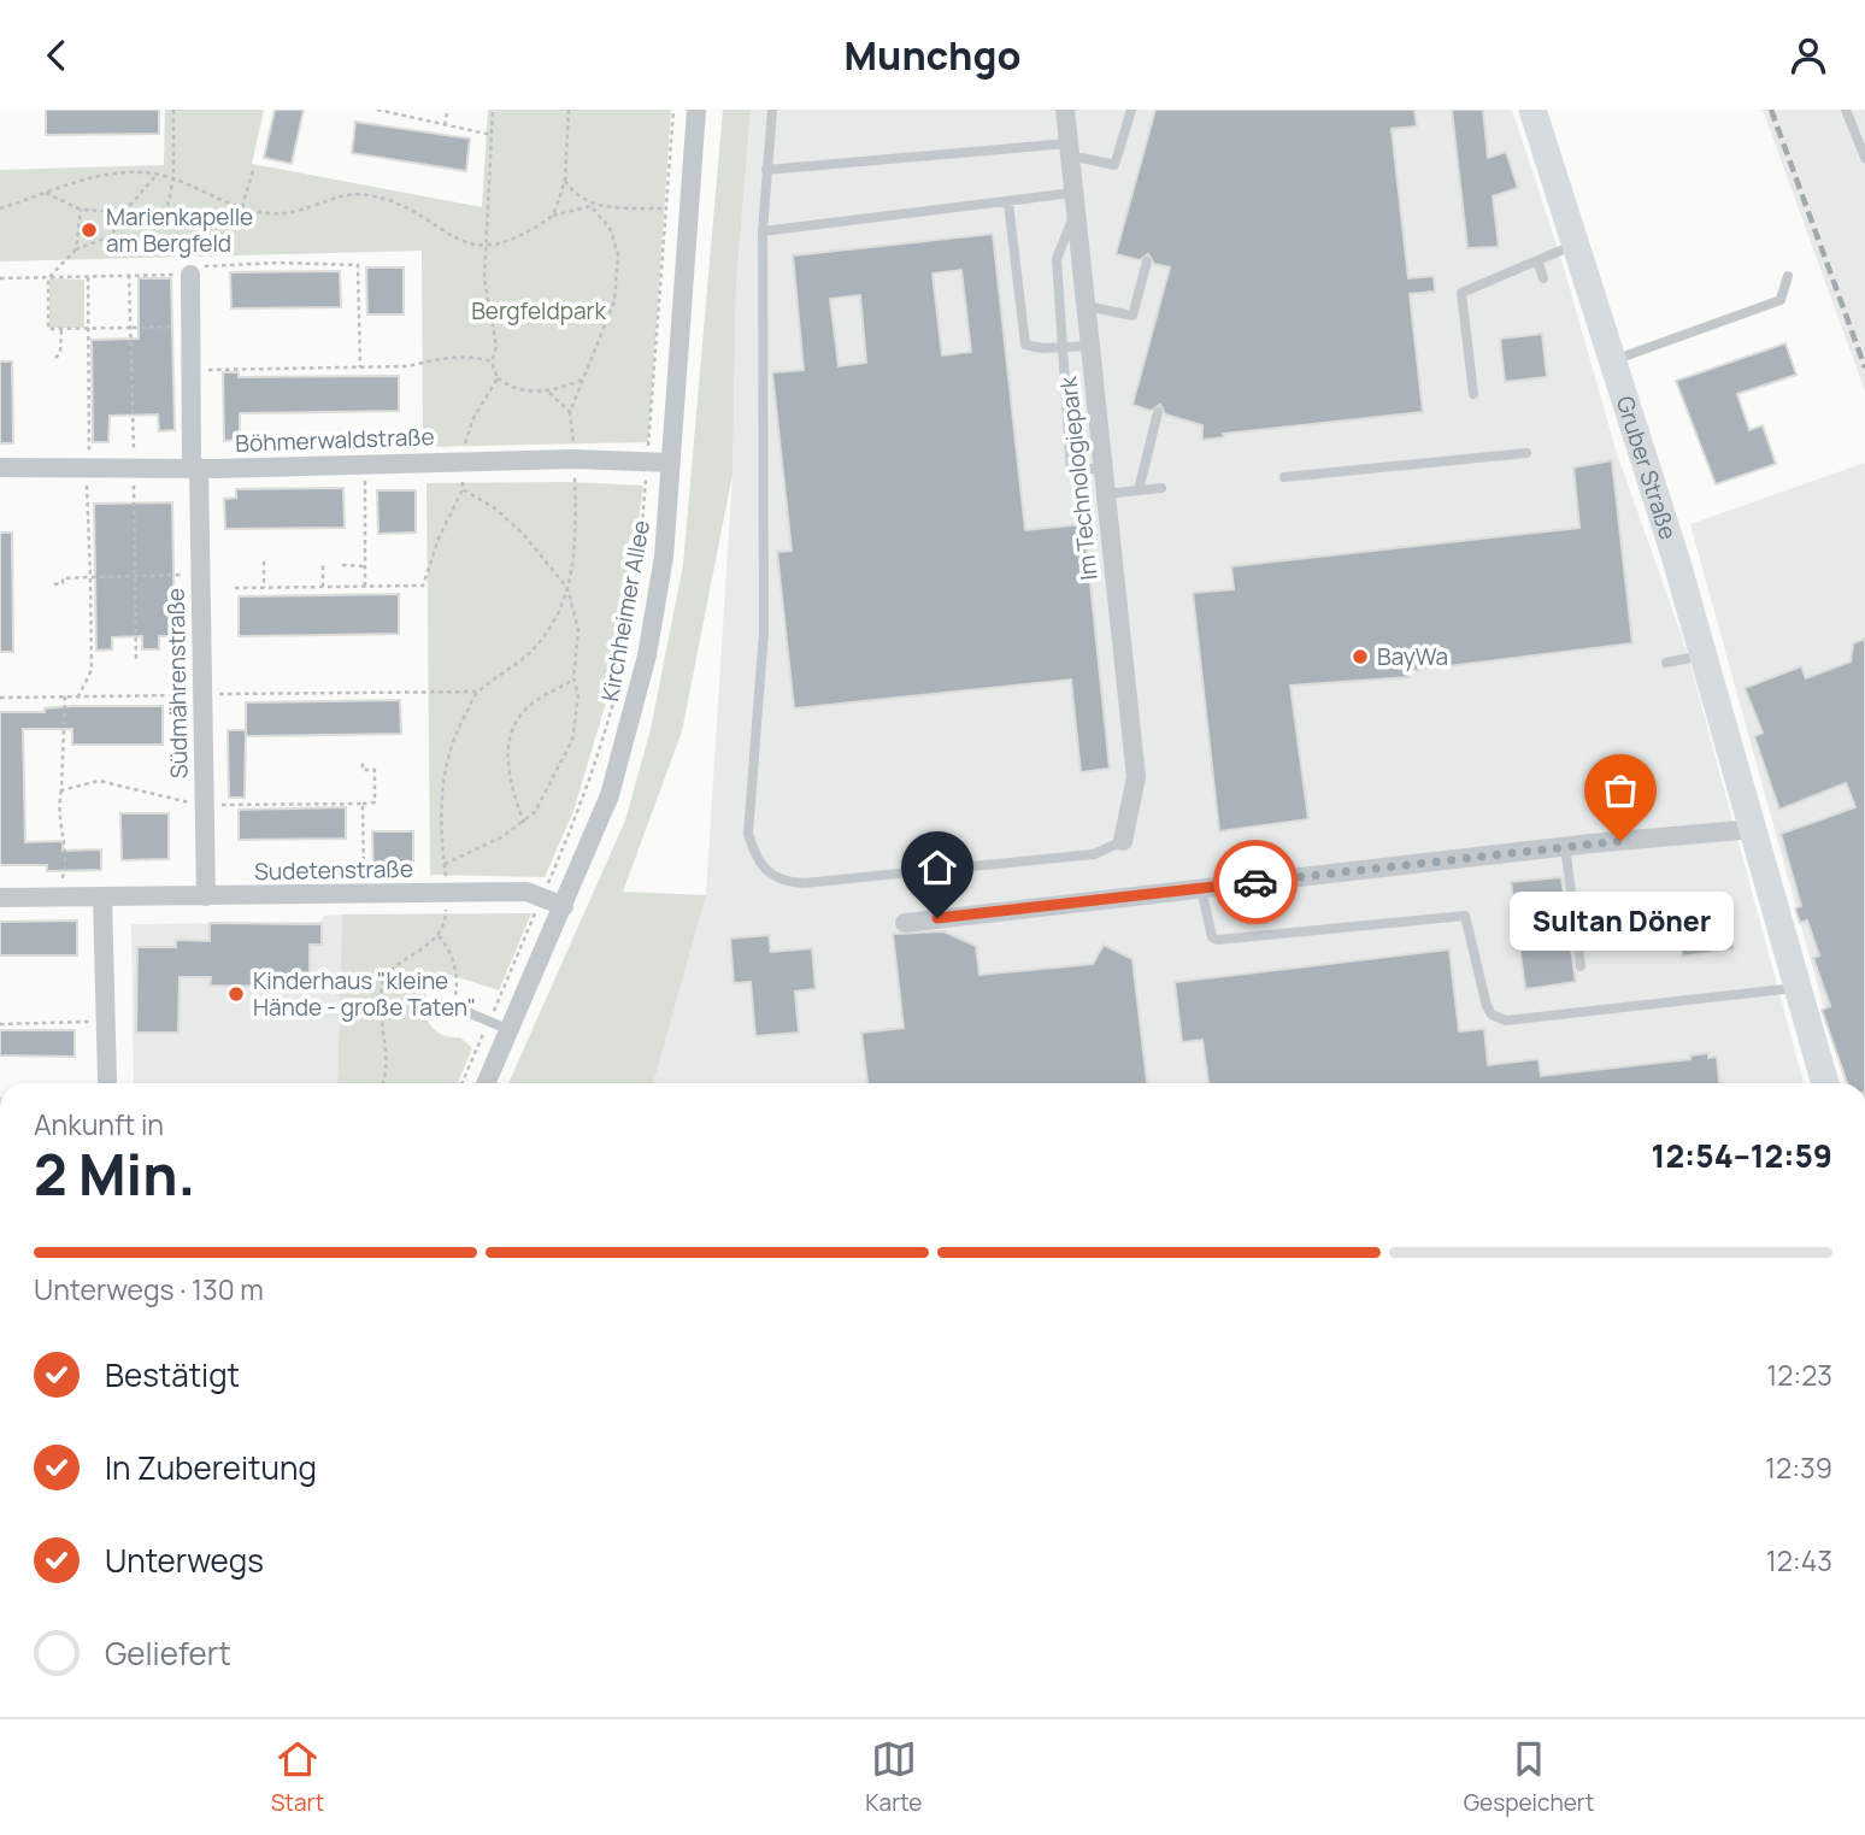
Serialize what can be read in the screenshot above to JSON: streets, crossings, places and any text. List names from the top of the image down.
{
  "streets": {
    "street": [
      "Böhmerwaldstraße",
      "Gruber Straße",
      "Im Technologiepark",
      "Kirchheimer Allee",
      "Südmährenstraße",
      "Sudetenstraße"
    ]
  },
  "crossings": [
    ["Böhmerwaldstraße", "Kirchheimer Allee"],
    ["Böhmerwaldstraße", "Südmährenstraße"],
    ["Kirchheimer Allee", "Sudetenstraße"],
    ["Südmährenstraße", "Sudetenstraße"]
  ],
  "parks": ["Bergfeldpark"],
  "places": [
    "Marienkapelle am Bergfeld",
    "BayWa",
    "Sultan Döner",
    "Kinderhaus \"kleine Hände - große Taten\""
  ],
  "page": {
    "header": "Munchgo",
    "bubble": "Sultan Döner",
    "heading": ["2 Min.", "Ankunft in", "12:54–12:59"],
    "bar": "Unterwegs · 130 m",
    "list": [
      ["Bestätigt", "12:23"],
      ["In Zubereitung", "12:39"],
      ["Unterwegs", "12:43"],
      "Geliefert"
    ],
    "tabs": ["Start", "Karte", "Gespeichert"]
  }
}
